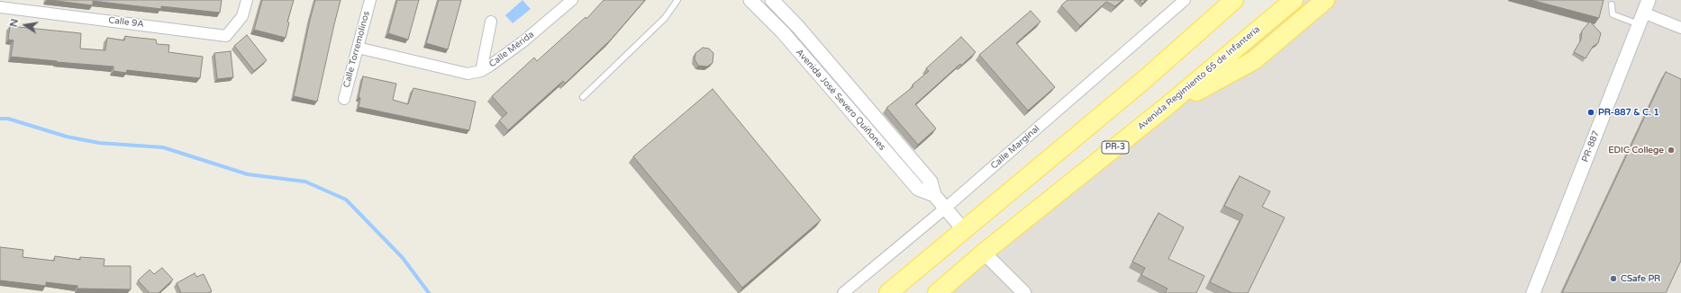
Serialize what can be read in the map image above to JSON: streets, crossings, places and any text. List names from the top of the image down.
{
  "streets": {
    "main road": ["Avenida Regimiento 65 de Infantería", "PR-3"],
    "street": [
      "Calle 9A",
      "Calle Torremolinos",
      "Calle Mérida",
      "Avenida José Severo Quiñones",
      "PR-887",
      "Calle Marginal"
    ]
  },
  "crossings": [
    ["Calle Torremolinos", "Calle Mérida"],
    ["Avenida José Severo Quiñones", "Calle Marginal"]
  ],
  "places": ["PR-887 & C. 1", "EDIC College", "CSafe PR"],
  "north": "left"
}
